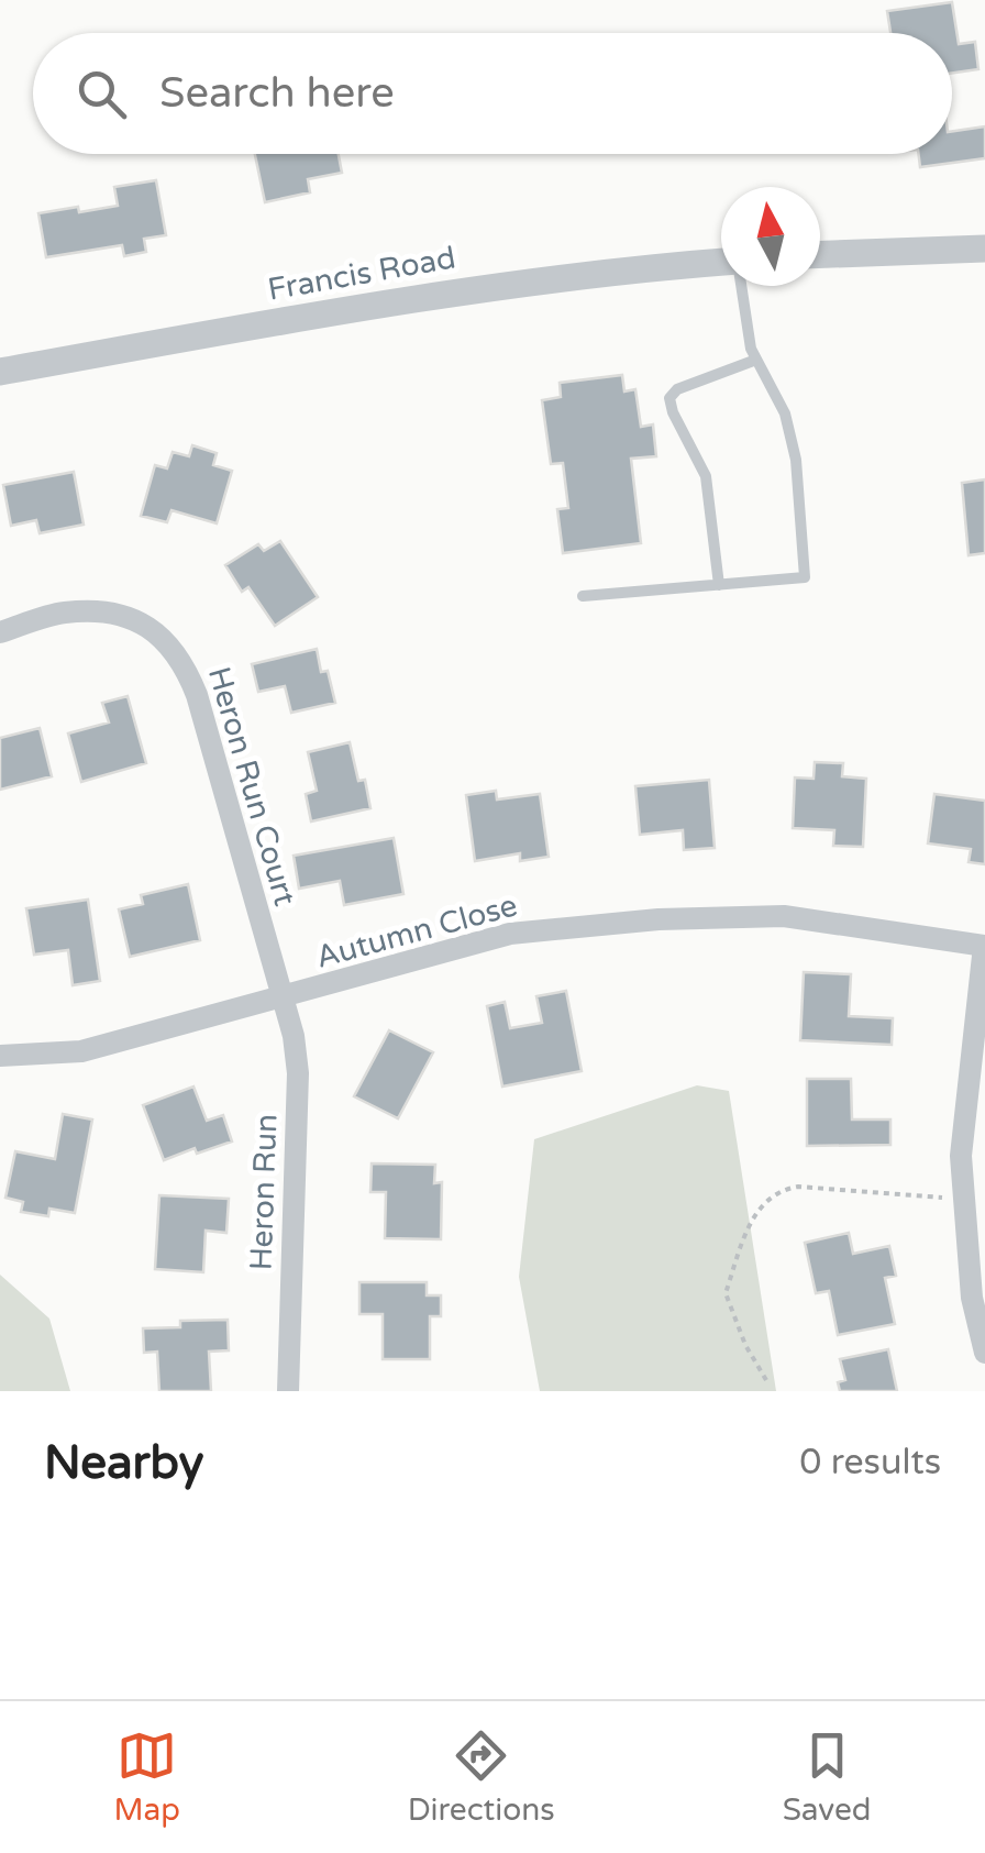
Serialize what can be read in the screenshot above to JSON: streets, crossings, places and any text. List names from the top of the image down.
{
  "streets": {
    "street": [
      "Francis Road",
      "Heron Run Court",
      "Autumn Close",
      "Heron Run"
    ]
  },
  "crossings": [
    ["Heron Run Court", "Autumn Close"],
    ["Heron Run Court", "Heron Run"],
    ["Autumn Close", "Heron Run"]
  ],
  "north": "top",
  "page": {
    "search": "Search here",
    "heading": ["Nearby", "0 results"],
    "nav": ["Map", "Directions", "Saved"]
  }
}
